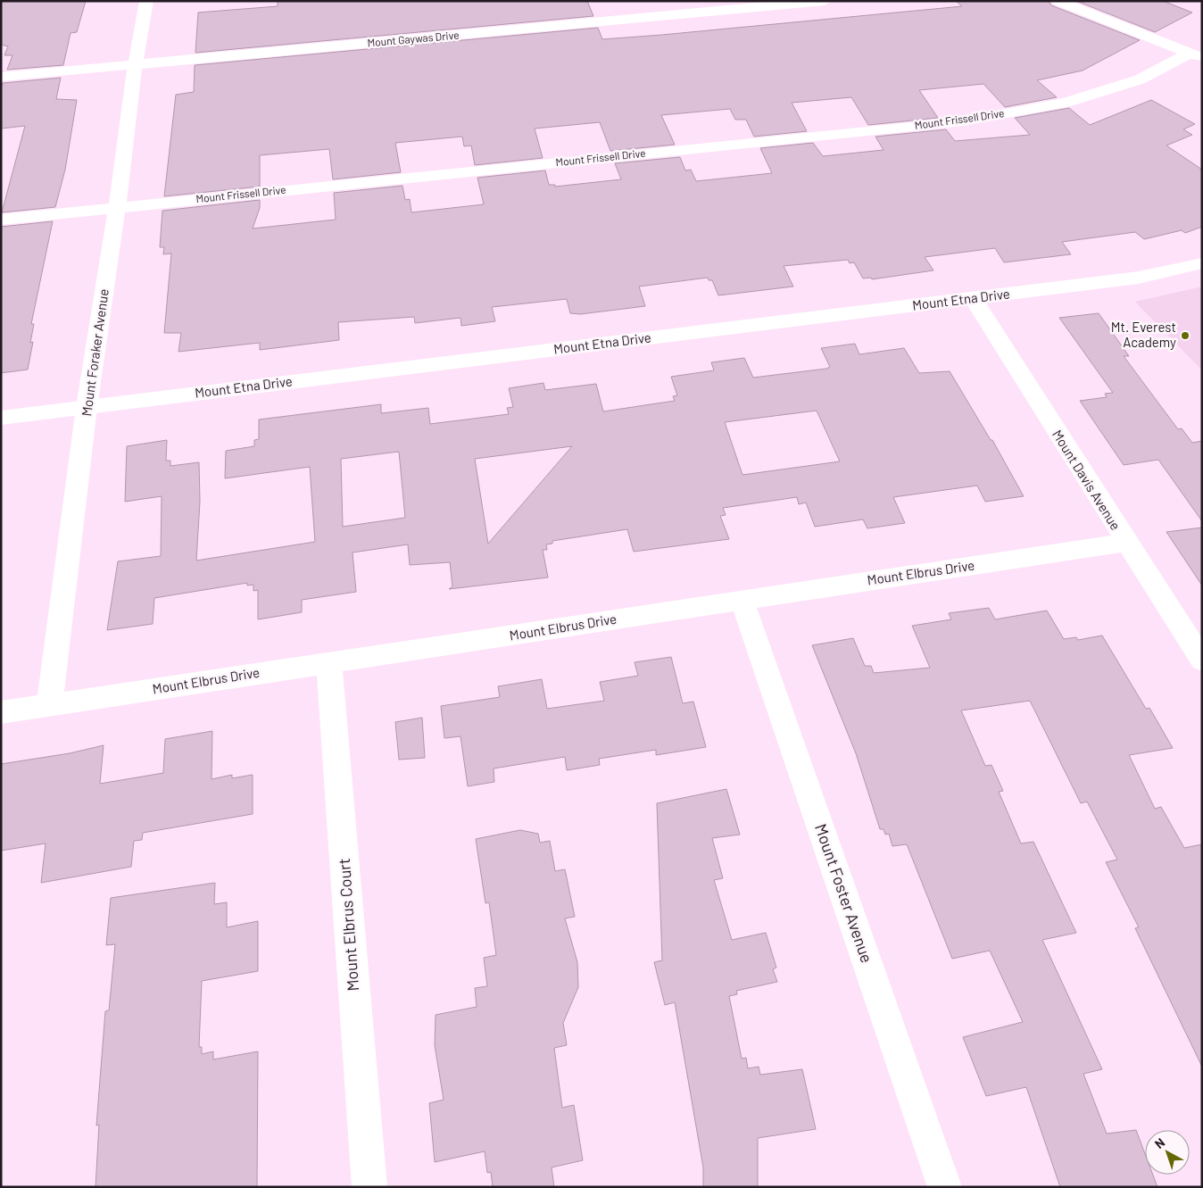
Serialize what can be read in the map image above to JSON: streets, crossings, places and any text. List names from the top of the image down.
{
  "streets": {
    "street": [
      "Mount Gaywas Drive",
      "Mount Frissell Drive",
      "Mount Etna Drive",
      "Mount Foraker Avenue",
      "Mount Davis Avenue",
      "Mount Elbrus Drive",
      "Mount Foster Avenue",
      "Mount Elbrus Court"
    ]
  },
  "crossings": [
    ["Mount Gaywas Drive", "Mount Foraker Avenue"],
    ["Mount Frissell Drive", "Mount Foraker Avenue"],
    ["Mount Etna Drive", "Mount Foraker Avenue"],
    ["Mount Etna Drive", "Mount Davis Avenue"],
    ["Mount Foraker Avenue", "Mount Elbrus Drive"],
    ["Mount Davis Avenue", "Mount Elbrus Drive"],
    ["Mount Elbrus Drive", "Mount Foster Avenue"],
    ["Mount Elbrus Drive", "Mount Elbrus Court"]
  ],
  "places": ["Mt. Everest Academy"],
  "north": "top left"
}
